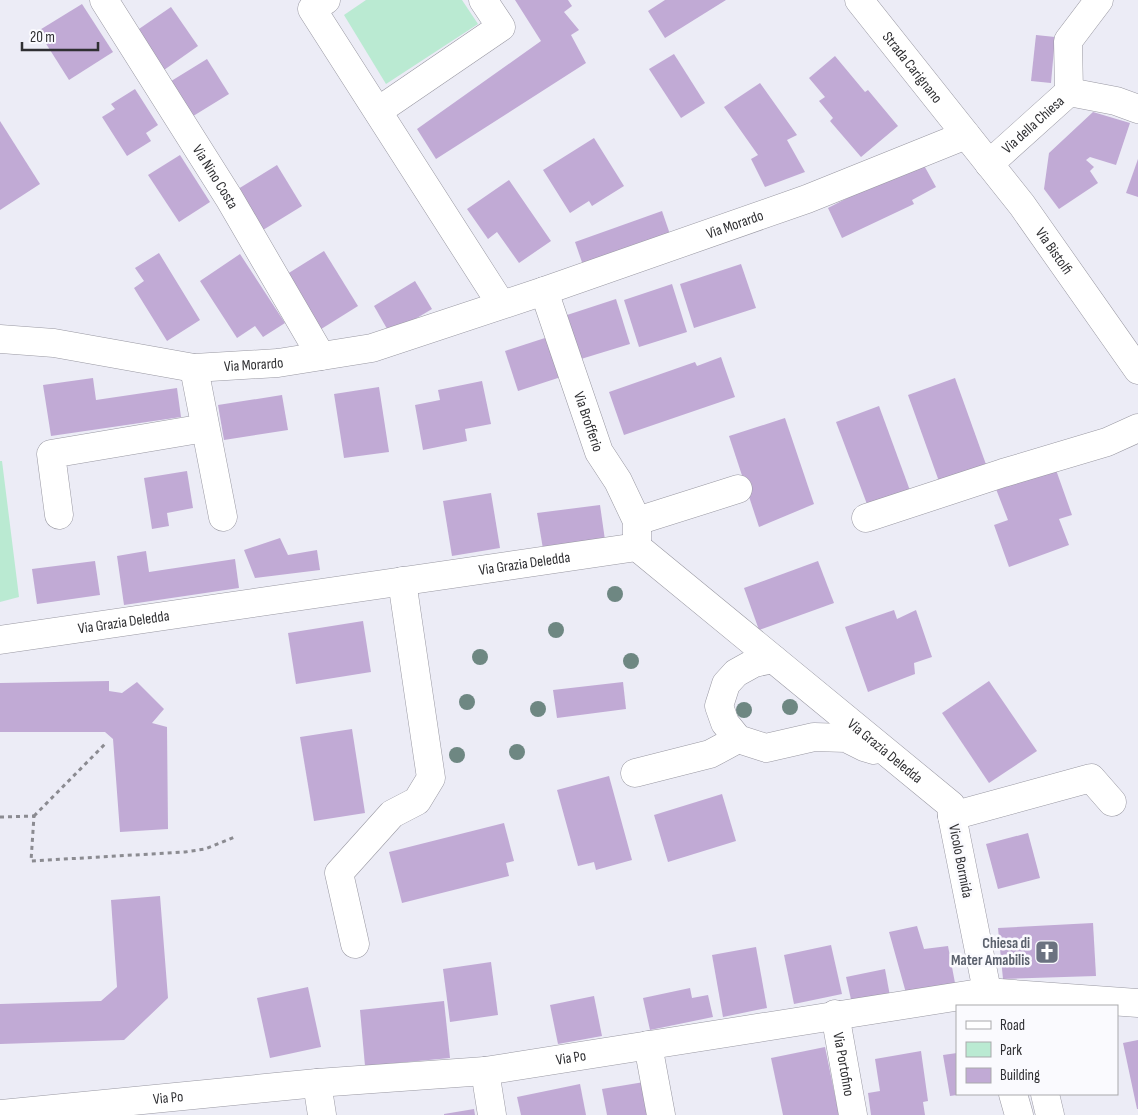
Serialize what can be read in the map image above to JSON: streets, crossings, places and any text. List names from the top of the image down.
{
  "streets": {
    "street": [
      "Strada Carignano",
      "Via della Chiesa",
      "Via Nino Costa",
      "Via Morardo",
      "Via Bistolfi",
      "Via Brofferio",
      "Via Grazia Deledda",
      "Vicolo Bormida",
      "Via Po",
      "Via Portofino"
    ]
  },
  "crossings": [
    ["Strada Carignano", "Via Morardo"],
    ["Strada Carignano", "Via Bistolfi"],
    ["Via della Chiesa", "Via Bistolfi"],
    ["Via Nino Costa", "Via Morardo"],
    ["Via Morardo", "Via Bistolfi"],
    ["Via Morardo", "Via Brofferio"],
    ["Via Brofferio", "Via Grazia Deledda"],
    ["Via Grazia Deledda", "Vicolo Bormida"],
    ["Vicolo Bormida", "Via Po"],
    ["Via Po", "Via Portofino"]
  ],
  "places": {
    "church": ["Chiesa di Mater Amabilis"]
  },
  "legend": ["Road", "Park", "Building"],
  "scale_bar": "20 m"
}
